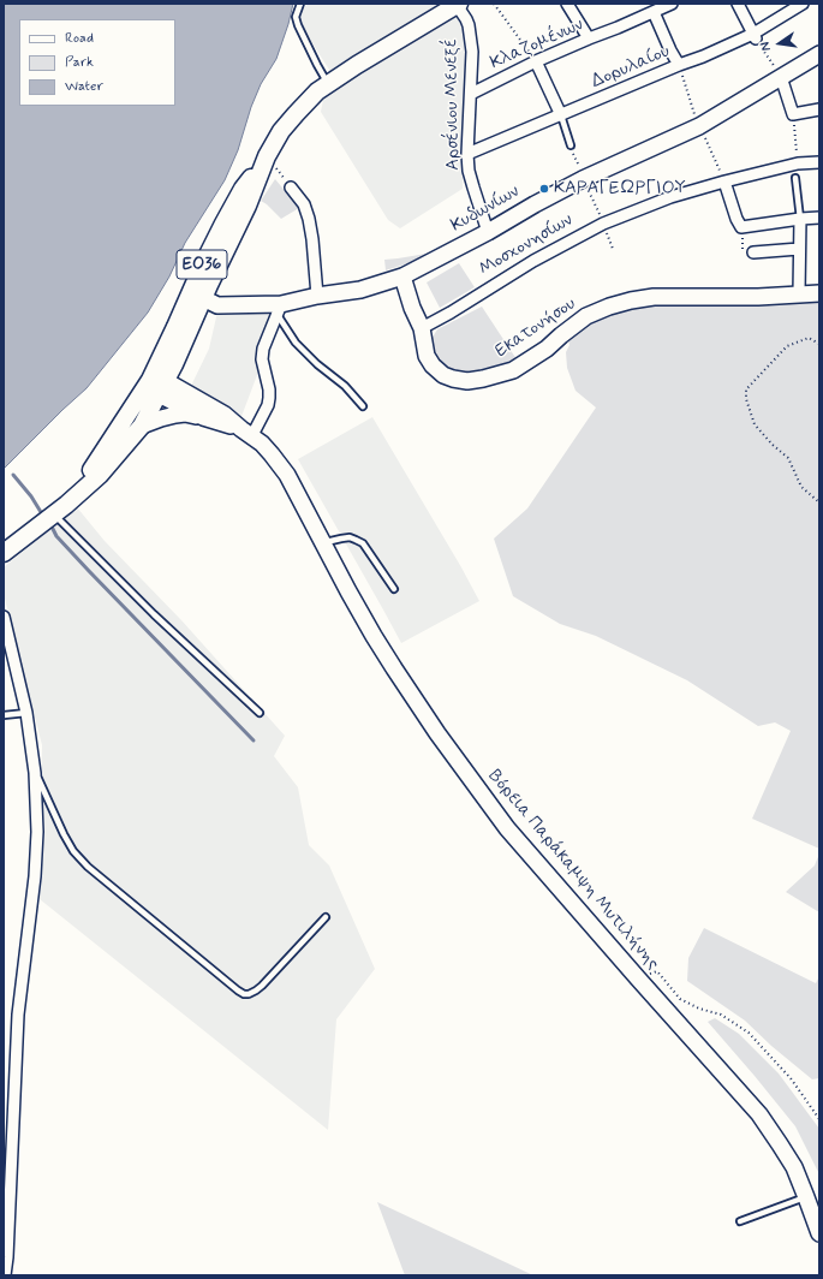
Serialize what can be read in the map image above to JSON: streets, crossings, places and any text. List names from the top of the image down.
{
  "streets": {
    "main road": [
      "Κυδωνίων",
      "ΕΟ36",
      "Εκατονήσου",
      "Βόρεια Παράκαμψη Μυτιλήνης"
    ],
    "street": [
      "Κλαζομένων",
      "Δορυλαίου",
      "Αρσένιου Μενεξέ",
      "Μοσχονησίων"
    ]
  },
  "crossings": [
    ["Κλαζομένων", "Αρσένιου Μενεξέ"],
    ["Δορυλαίου", "Αρσένιου Μενεξέ"],
    ["Αρσένιου Μενεξέ", "Κυδωνίων"],
    ["Αρσένιου Μενεξέ", "ΕΟ36"],
    ["Κυδωνίων", "ΕΟ36"],
    ["Μοσχονησίων", "Εκατονήσου"],
    ["ΕΟ36", "Βόρεια Παράκαμψη Μυτιλήνης"]
  ],
  "places": ["ΚΑΡΑΓΕΩΡΓΙΟΥ"],
  "legend": ["Road", "Park", "Water"],
  "north": "left"
}
